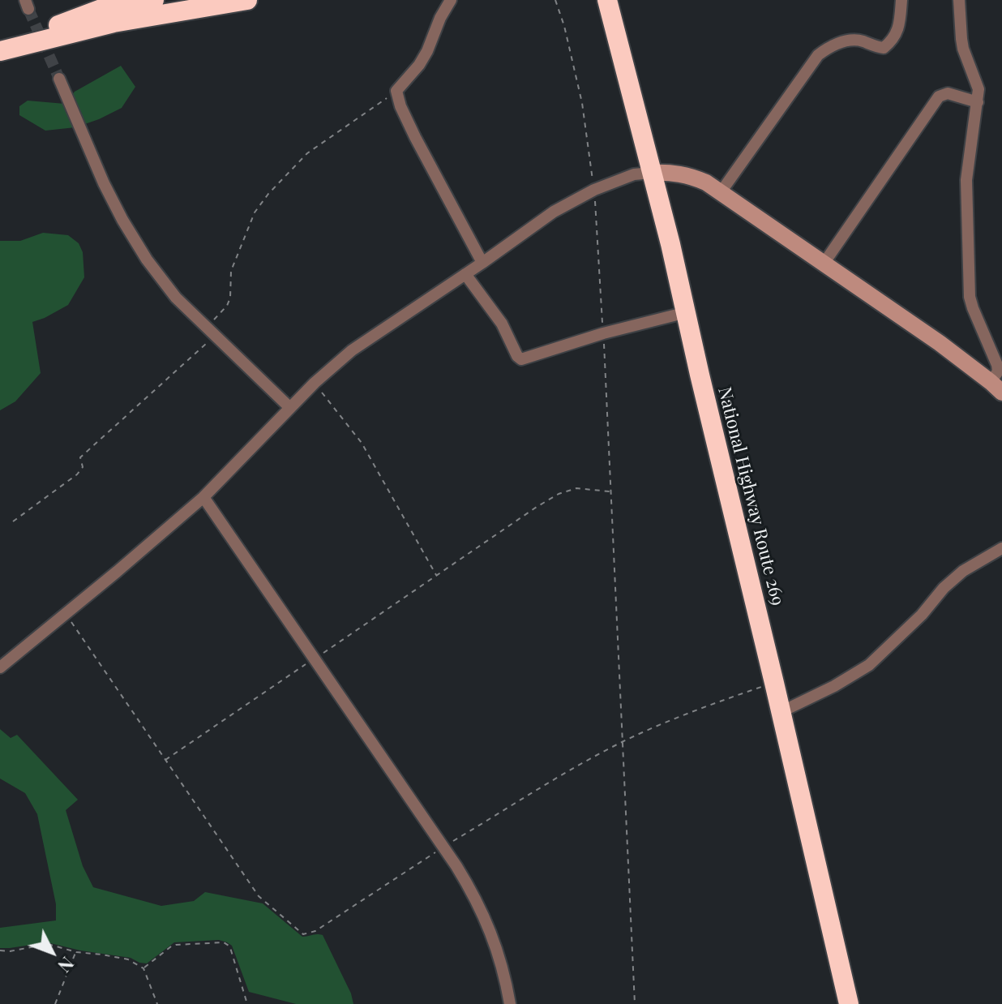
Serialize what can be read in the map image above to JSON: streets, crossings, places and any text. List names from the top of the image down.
{
  "streets": {
    "highway": ["National Highway Route 269"]
  },
  "north": "bottom right"
}
